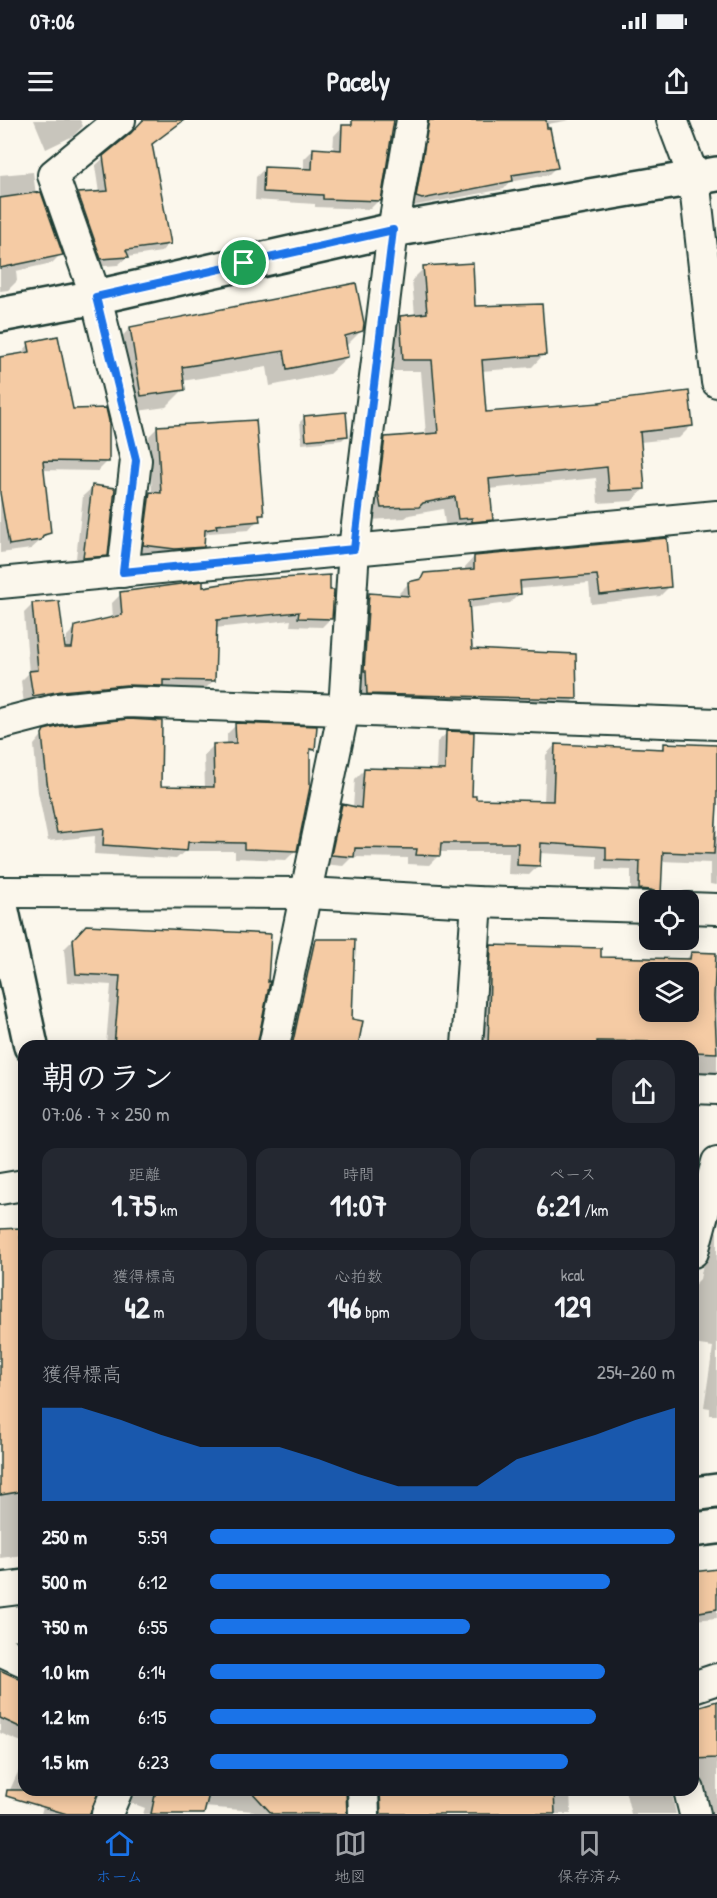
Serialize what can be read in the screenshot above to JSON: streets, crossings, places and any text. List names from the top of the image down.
{
  "page": {
    "status": "07:06",
    "header": "Pacely",
    "heading": ["朝のラン", "07:06 · 7 × 250 m"],
    "stats": [
      ["距離", "1.75 km"],
      ["時間", "11:07"],
      ["ペース", "6:21 /km"],
      ["獲得標高", "42 m"],
      ["心拍数", "146 bpm"],
      ["kcal", "129"]
    ],
    "chart": ["獲得標高", "254–260 m"],
    "list": [
      {
        "name": "250 m",
        "note": "5:59"
      },
      {
        "name": "500 m",
        "note": "6:12"
      },
      {
        "name": "750 m",
        "note": "6:55"
      },
      {
        "name": "1.0 km",
        "note": "6:14"
      },
      {
        "name": "1.2 km",
        "note": "6:15"
      },
      {
        "name": "1.5 km",
        "note": "6:23"
      }
    ],
    "tabs": ["ホーム", "地図", "保存済み"]
  }
}
